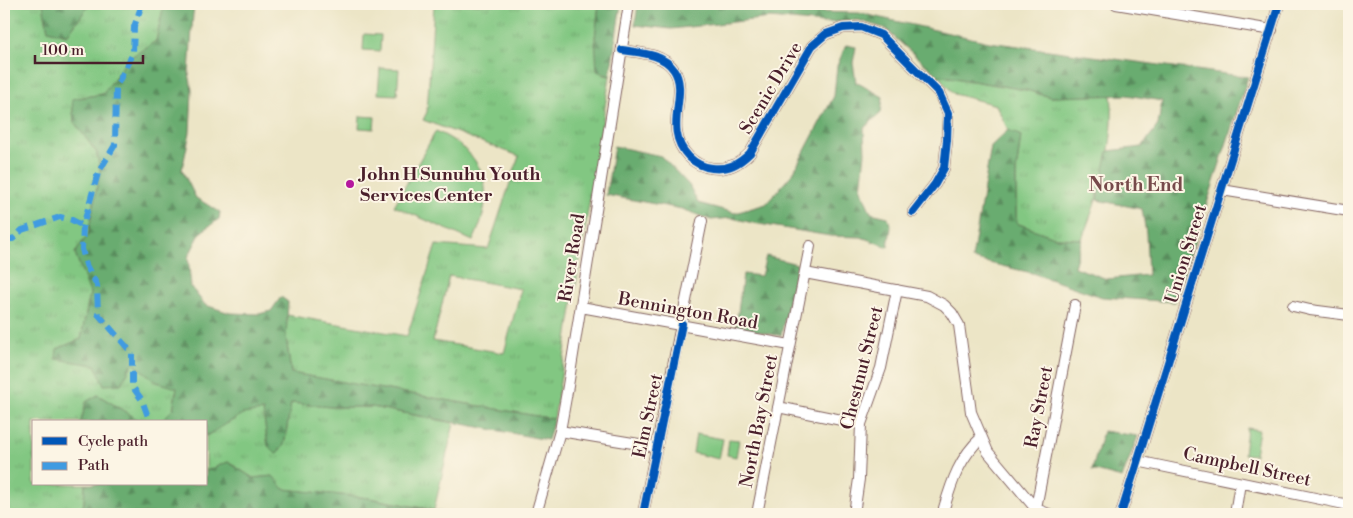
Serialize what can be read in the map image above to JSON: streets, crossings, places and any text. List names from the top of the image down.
{
  "streets": {
    "street": [
      "Scenic Drive",
      "Union Street",
      "River Road",
      "Bennington Road",
      "Chestnut Street",
      "Ray Street",
      "Elm Street",
      "North Bay Street",
      "Campbell Street"
    ]
  },
  "crossings": [
    ["Scenic Drive", "River Road"],
    ["Union Street", "Campbell Street"],
    ["River Road", "Bennington Road"],
    ["Bennington Road", "Elm Street"],
    ["Bennington Road", "North Bay Street"]
  ],
  "districts": ["North End"],
  "places": ["John H Sunuhu Youth Services Center"],
  "legend": ["Cycle path", "Path"],
  "scale_bar": "100 m"
}
